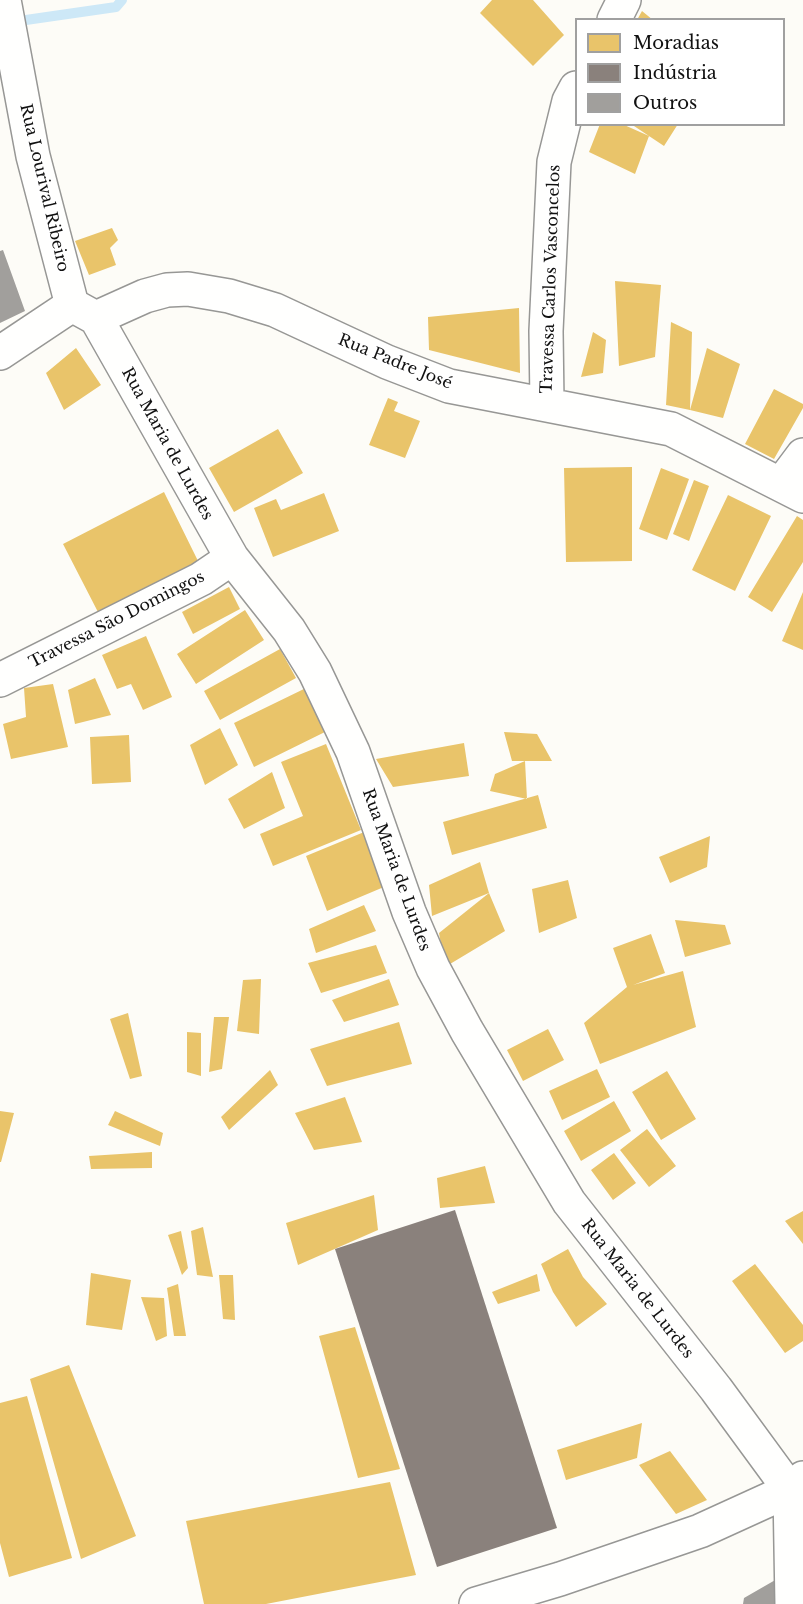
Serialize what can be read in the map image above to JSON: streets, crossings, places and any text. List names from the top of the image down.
{
  "streets": {
    "street": [
      "Rua Lourival Ribeiro",
      "Travessa Carlos Vasconcelos",
      "Rua Padre José",
      "Rua Maria de Lurdes",
      "Travessa São Domingos"
    ]
  },
  "crossings": [
    ["Rua Lourival Ribeiro", "Rua Padre José"],
    ["Rua Lourival Ribeiro", "Rua Maria de Lurdes"],
    ["Travessa Carlos Vasconcelos", "Rua Padre José"],
    ["Rua Padre José", "Rua Maria de Lurdes"],
    ["Rua Maria de Lurdes", "Travessa São Domingos"]
  ],
  "legend": ["Moradias", "Indústria", "Outros"]
}
